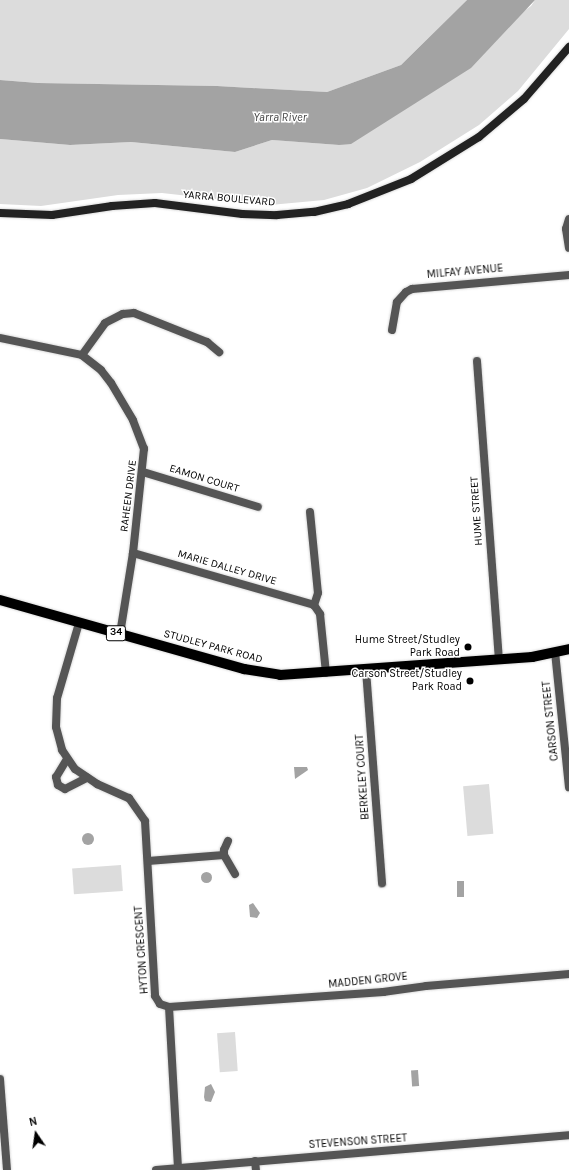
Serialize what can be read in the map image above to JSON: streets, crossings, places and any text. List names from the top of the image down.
{
  "streets": {
    "main road": ["YARRA BOULEVARD", "34", "STUDLEY PARK ROAD"],
    "street": [
      "MILFAY AVENUE",
      "EAMON COURT",
      "RAHEEN DRIVE",
      "HUME STREET",
      "MARIE DALLEY DRIVE",
      "CARSON STREET",
      "BERKELEY COURT",
      "HYTON CRESCENT",
      "MADDEN GROVE",
      "STEVENSON STREET"
    ]
  },
  "crossings": [
    ["EAMON COURT", "RAHEEN DRIVE"],
    ["RAHEEN DRIVE", "MARIE DALLEY DRIVE"],
    ["RAHEEN DRIVE", "STUDLEY PARK ROAD"],
    ["HUME STREET", "STUDLEY PARK ROAD"],
    ["STUDLEY PARK ROAD", "CARSON STREET"],
    ["STUDLEY PARK ROAD", "BERKELEY COURT"],
    ["STUDLEY PARK ROAD", "HYTON CRESCENT"],
    ["HYTON CRESCENT", "MADDEN GROVE"]
  ],
  "water": ["Yarra River"],
  "places": ["Hume Street/Studley Park Road", "Carson Street/Studley Park Road"],
  "north": "top"
}
